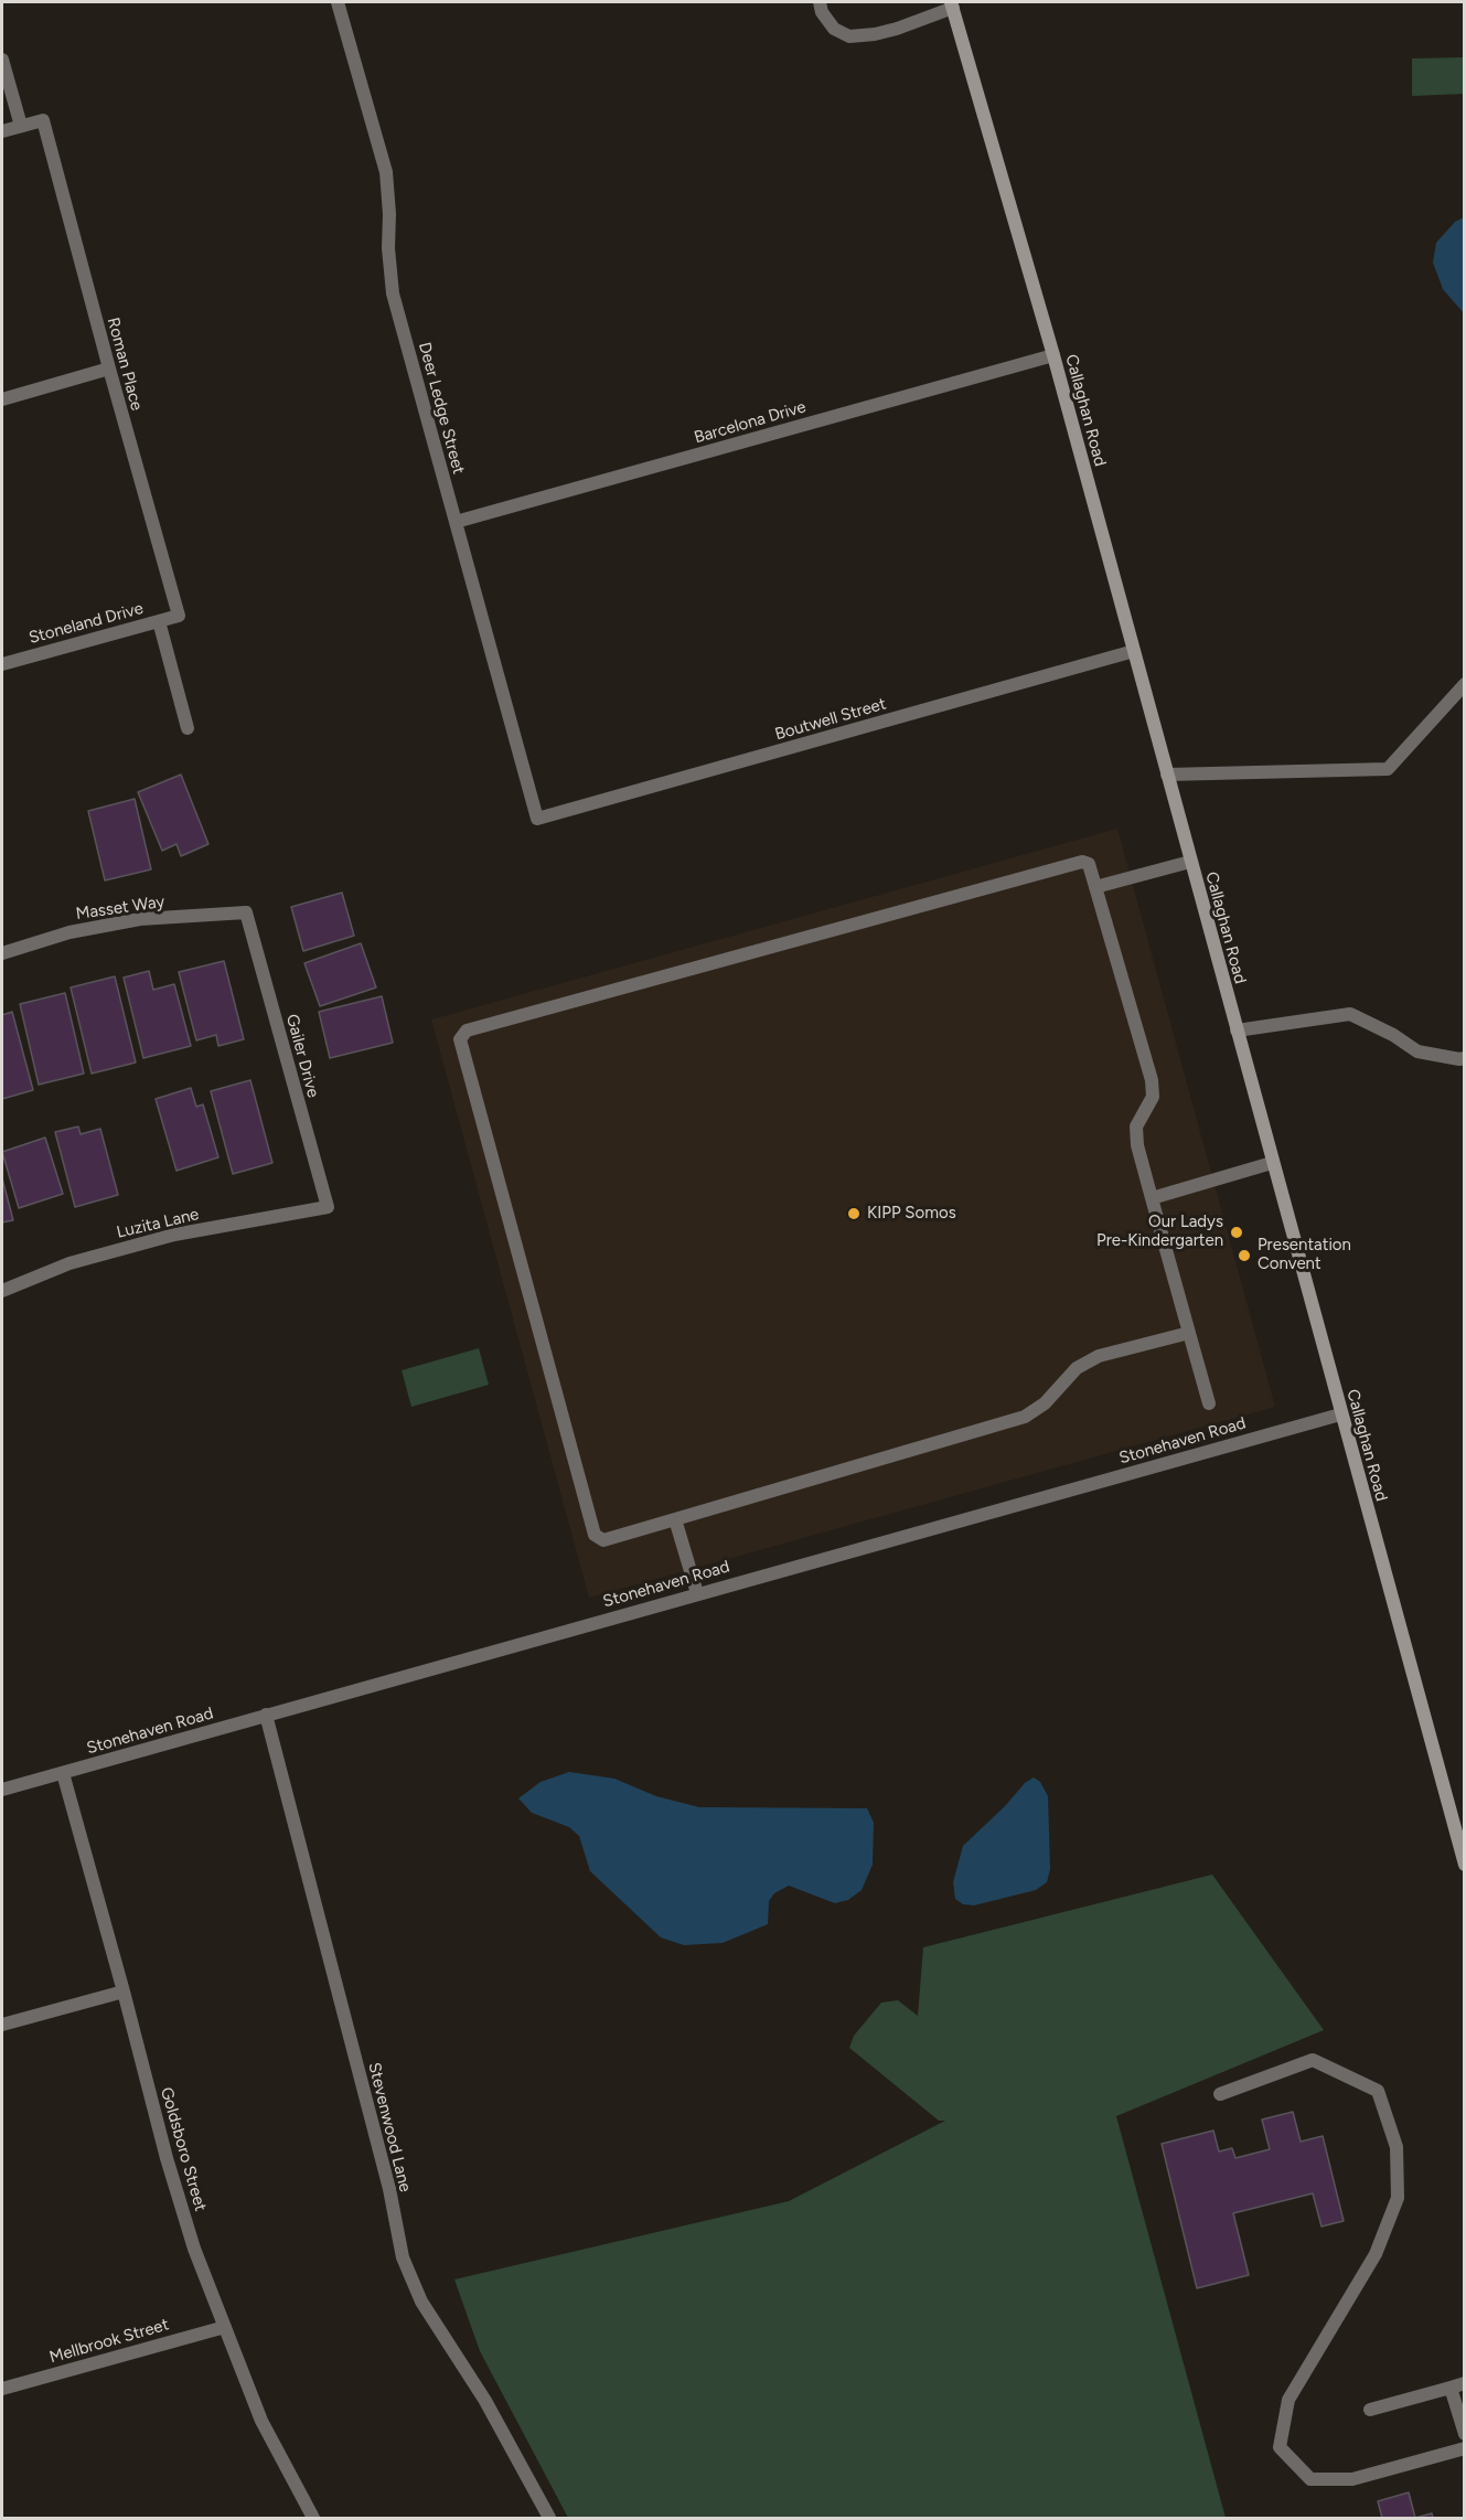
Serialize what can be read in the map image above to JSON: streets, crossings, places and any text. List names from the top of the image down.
{
  "streets": {
    "main road": ["Callaghan Road"],
    "street": [
      "Roman Place",
      "Deer Ledge Street",
      "Barcelona Drive",
      "Stoneland Drive",
      "Boutwell Street",
      "Masset Way",
      "Gailer Drive",
      "Luzita Lane",
      "Stonehaven Road",
      "Stevenwood Lane",
      "Goldsboro Street",
      "Mellbrook Street"
    ]
  },
  "crossings": [
    ["Roman Place", "Stoneland Drive"],
    ["Deer Ledge Street", "Barcelona Drive"],
    ["Deer Ledge Street", "Boutwell Street"],
    ["Callaghan Road", "Barcelona Drive"],
    ["Callaghan Road", "Boutwell Street"],
    ["Callaghan Road", "Stonehaven Road"],
    ["Masset Way", "Gailer Drive"],
    ["Gailer Drive", "Luzita Lane"],
    ["Stonehaven Road", "Stevenwood Lane"],
    ["Stonehaven Road", "Goldsboro Street"],
    ["Goldsboro Street", "Mellbrook Street"]
  ],
  "places": ["KIPP Somos", "Our Ladys Pre-Kindergarten", "Presentation Convent"]
}
